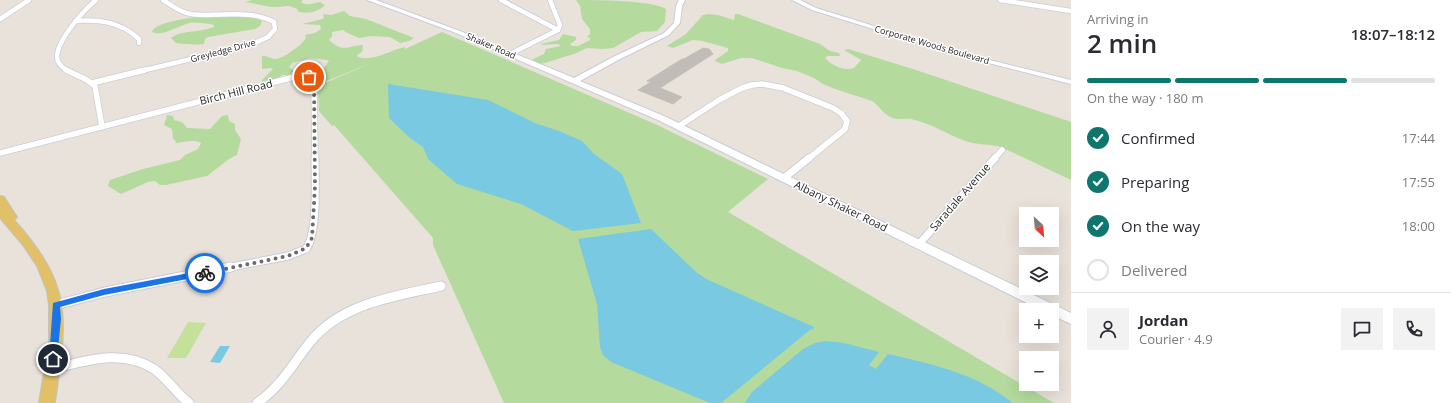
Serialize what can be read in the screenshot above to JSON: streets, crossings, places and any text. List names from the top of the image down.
{
  "streets": {
    "main road": ["Corporate Woods Boulevard", "Shaker Road", "Albany Shaker Road"],
    "street": ["Greyledge Drive", "Birch Hill Road", "Saradale Avenue"]
  },
  "crossings": [
    ["Shaker Road", "Albany Shaker Road"],
    ["Saradale Avenue", "Albany Shaker Road"]
  ],
  "north": "bottom right",
  "page": {
    "heading": ["2 min", "Arriving in", "18:07–18:12"],
    "panel": ["Jordan", "Courier · 4.9"],
    "bar": "On the way · 180 m",
    "list": [
      ["Confirmed", "17:44"],
      ["Preparing", "17:55"],
      ["On the way", "18:00"],
      "Delivered"
    ],
    "map_buttons": ["+", "−"]
  }
}
